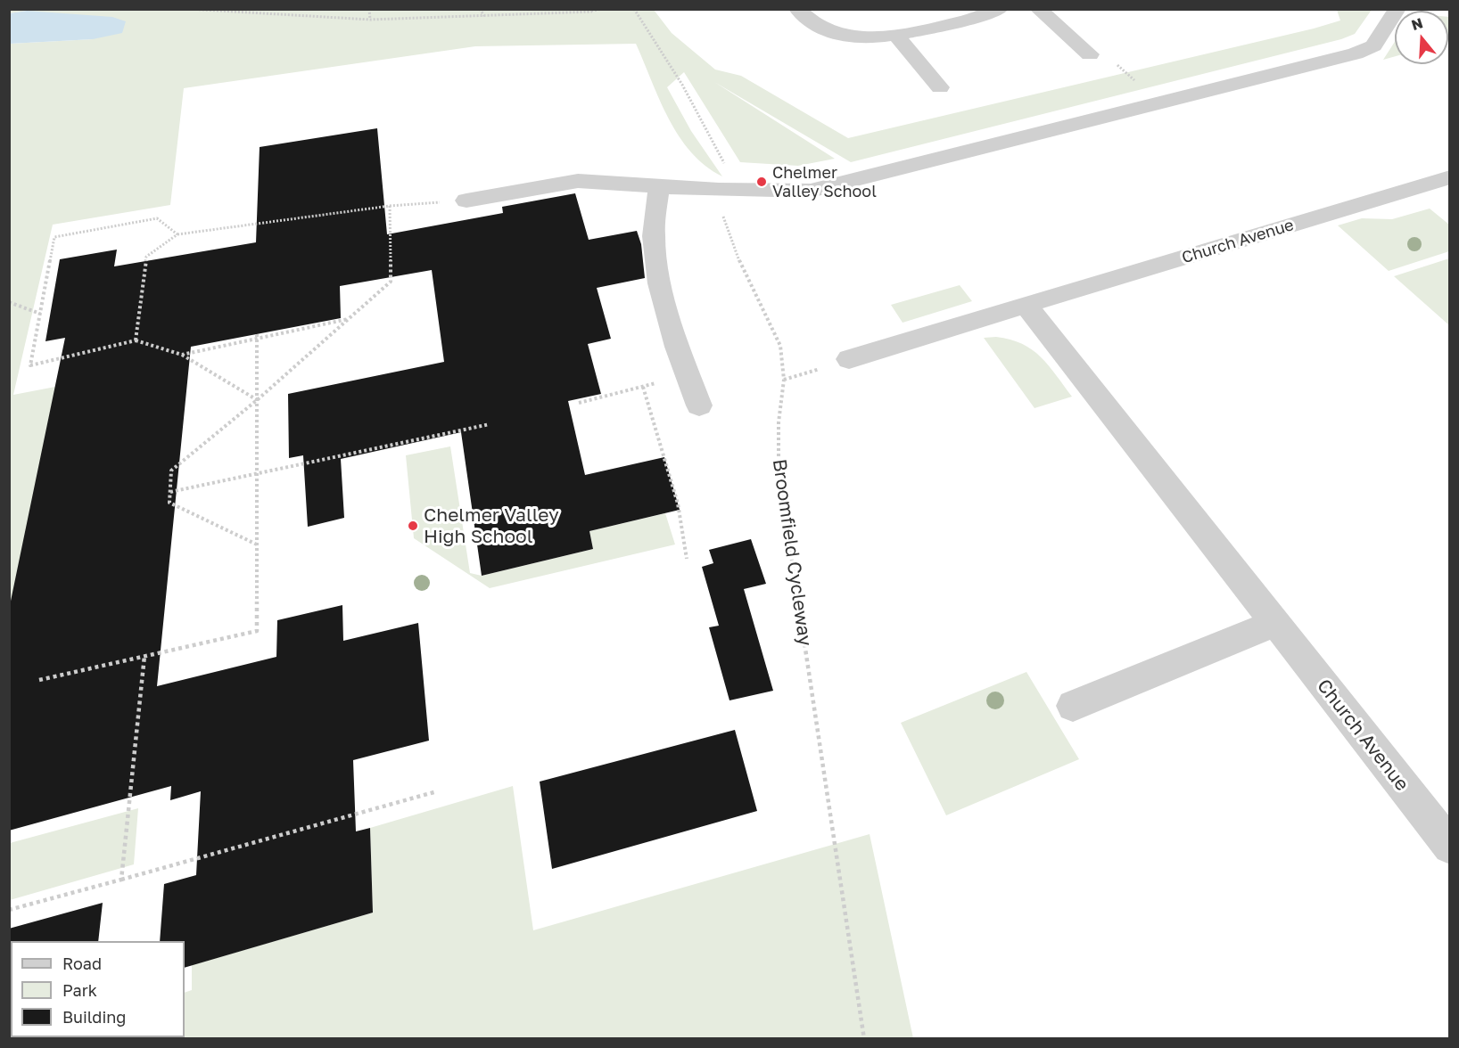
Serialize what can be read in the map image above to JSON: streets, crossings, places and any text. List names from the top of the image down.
{
  "streets": {
    "street": ["Church Avenue"],
    "path": ["Broomfield Cycleway"]
  },
  "places": ["Chelmer Valley School", "Chelmer Valley High School"],
  "legend": ["Road", "Park", "Building"],
  "north": "top"
}
